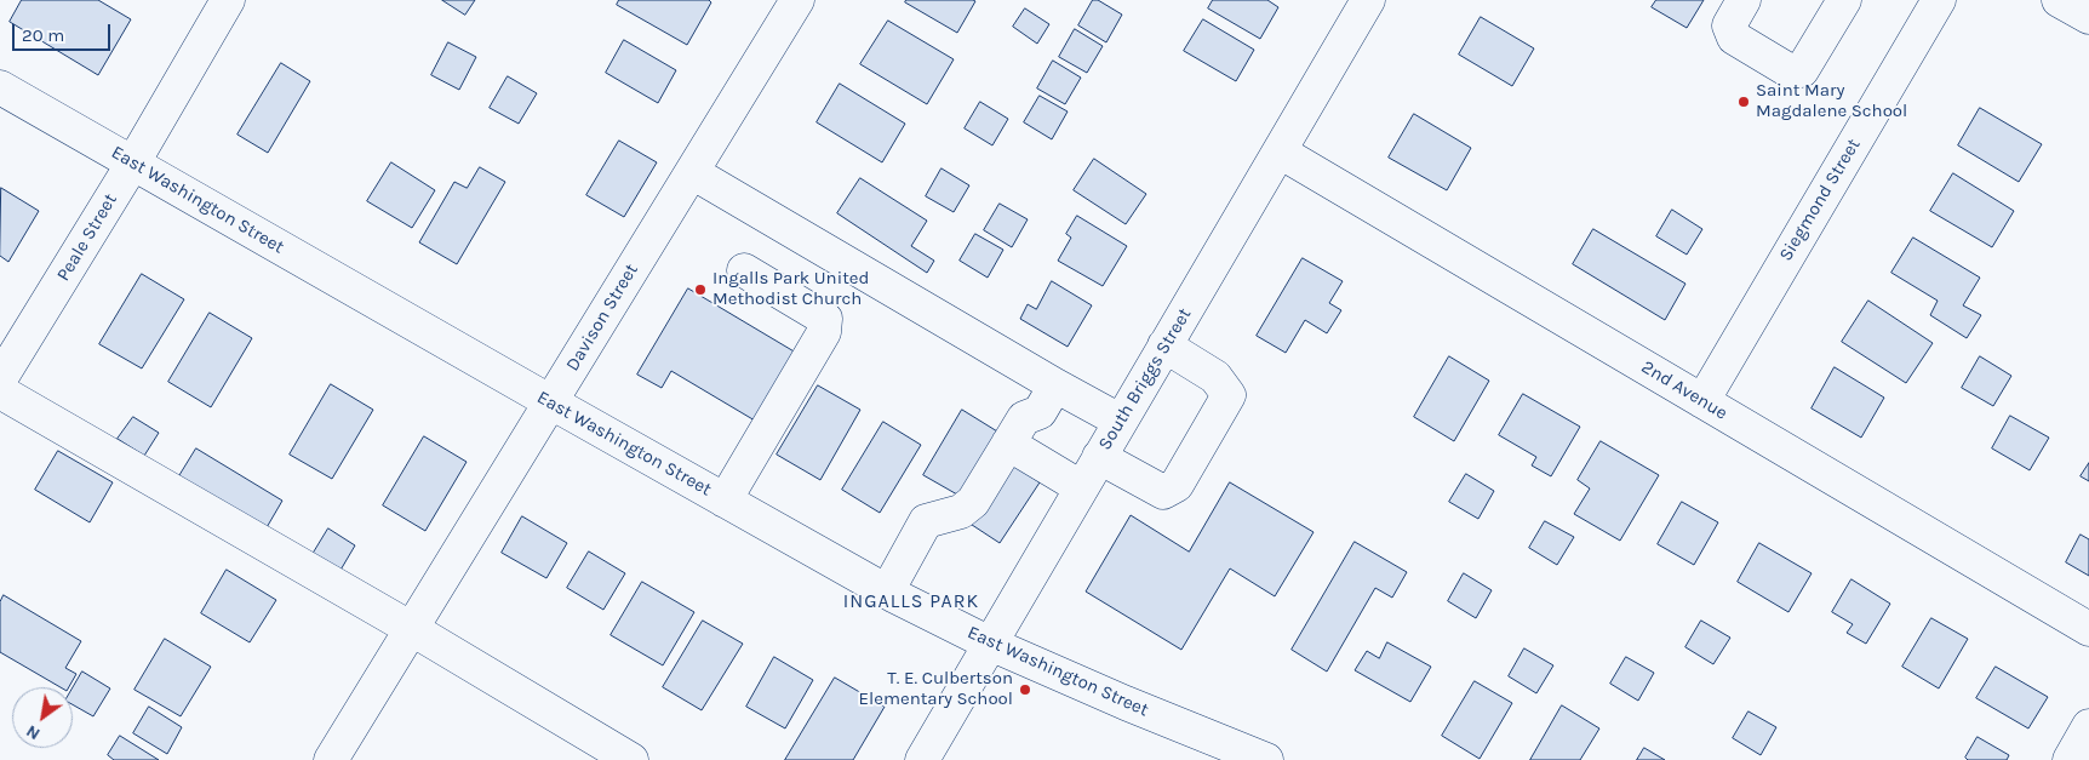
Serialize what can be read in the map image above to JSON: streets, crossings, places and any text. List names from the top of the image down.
{
  "streets": {
    "street": [
      "East Washington Street",
      "Siegmond Street",
      "Peale Street",
      "Davison Street",
      "South Briggs Street",
      "2nd Avenue"
    ]
  },
  "crossings": [
    ["East Washington Street", "Peale Street"],
    ["East Washington Street", "Davison Street"],
    ["East Washington Street", "South Briggs Street"],
    ["Siegmond Street", "2nd Avenue"],
    ["South Briggs Street", "2nd Avenue"]
  ],
  "districts": ["INGALLS PARK"],
  "places": ["Saint Mary Magdalene School", "Ingalls Park United Methodist Church", "T. E. Culbertson Elementary School"],
  "scale_bar": "20 m",
  "north": "bottom left"
}
